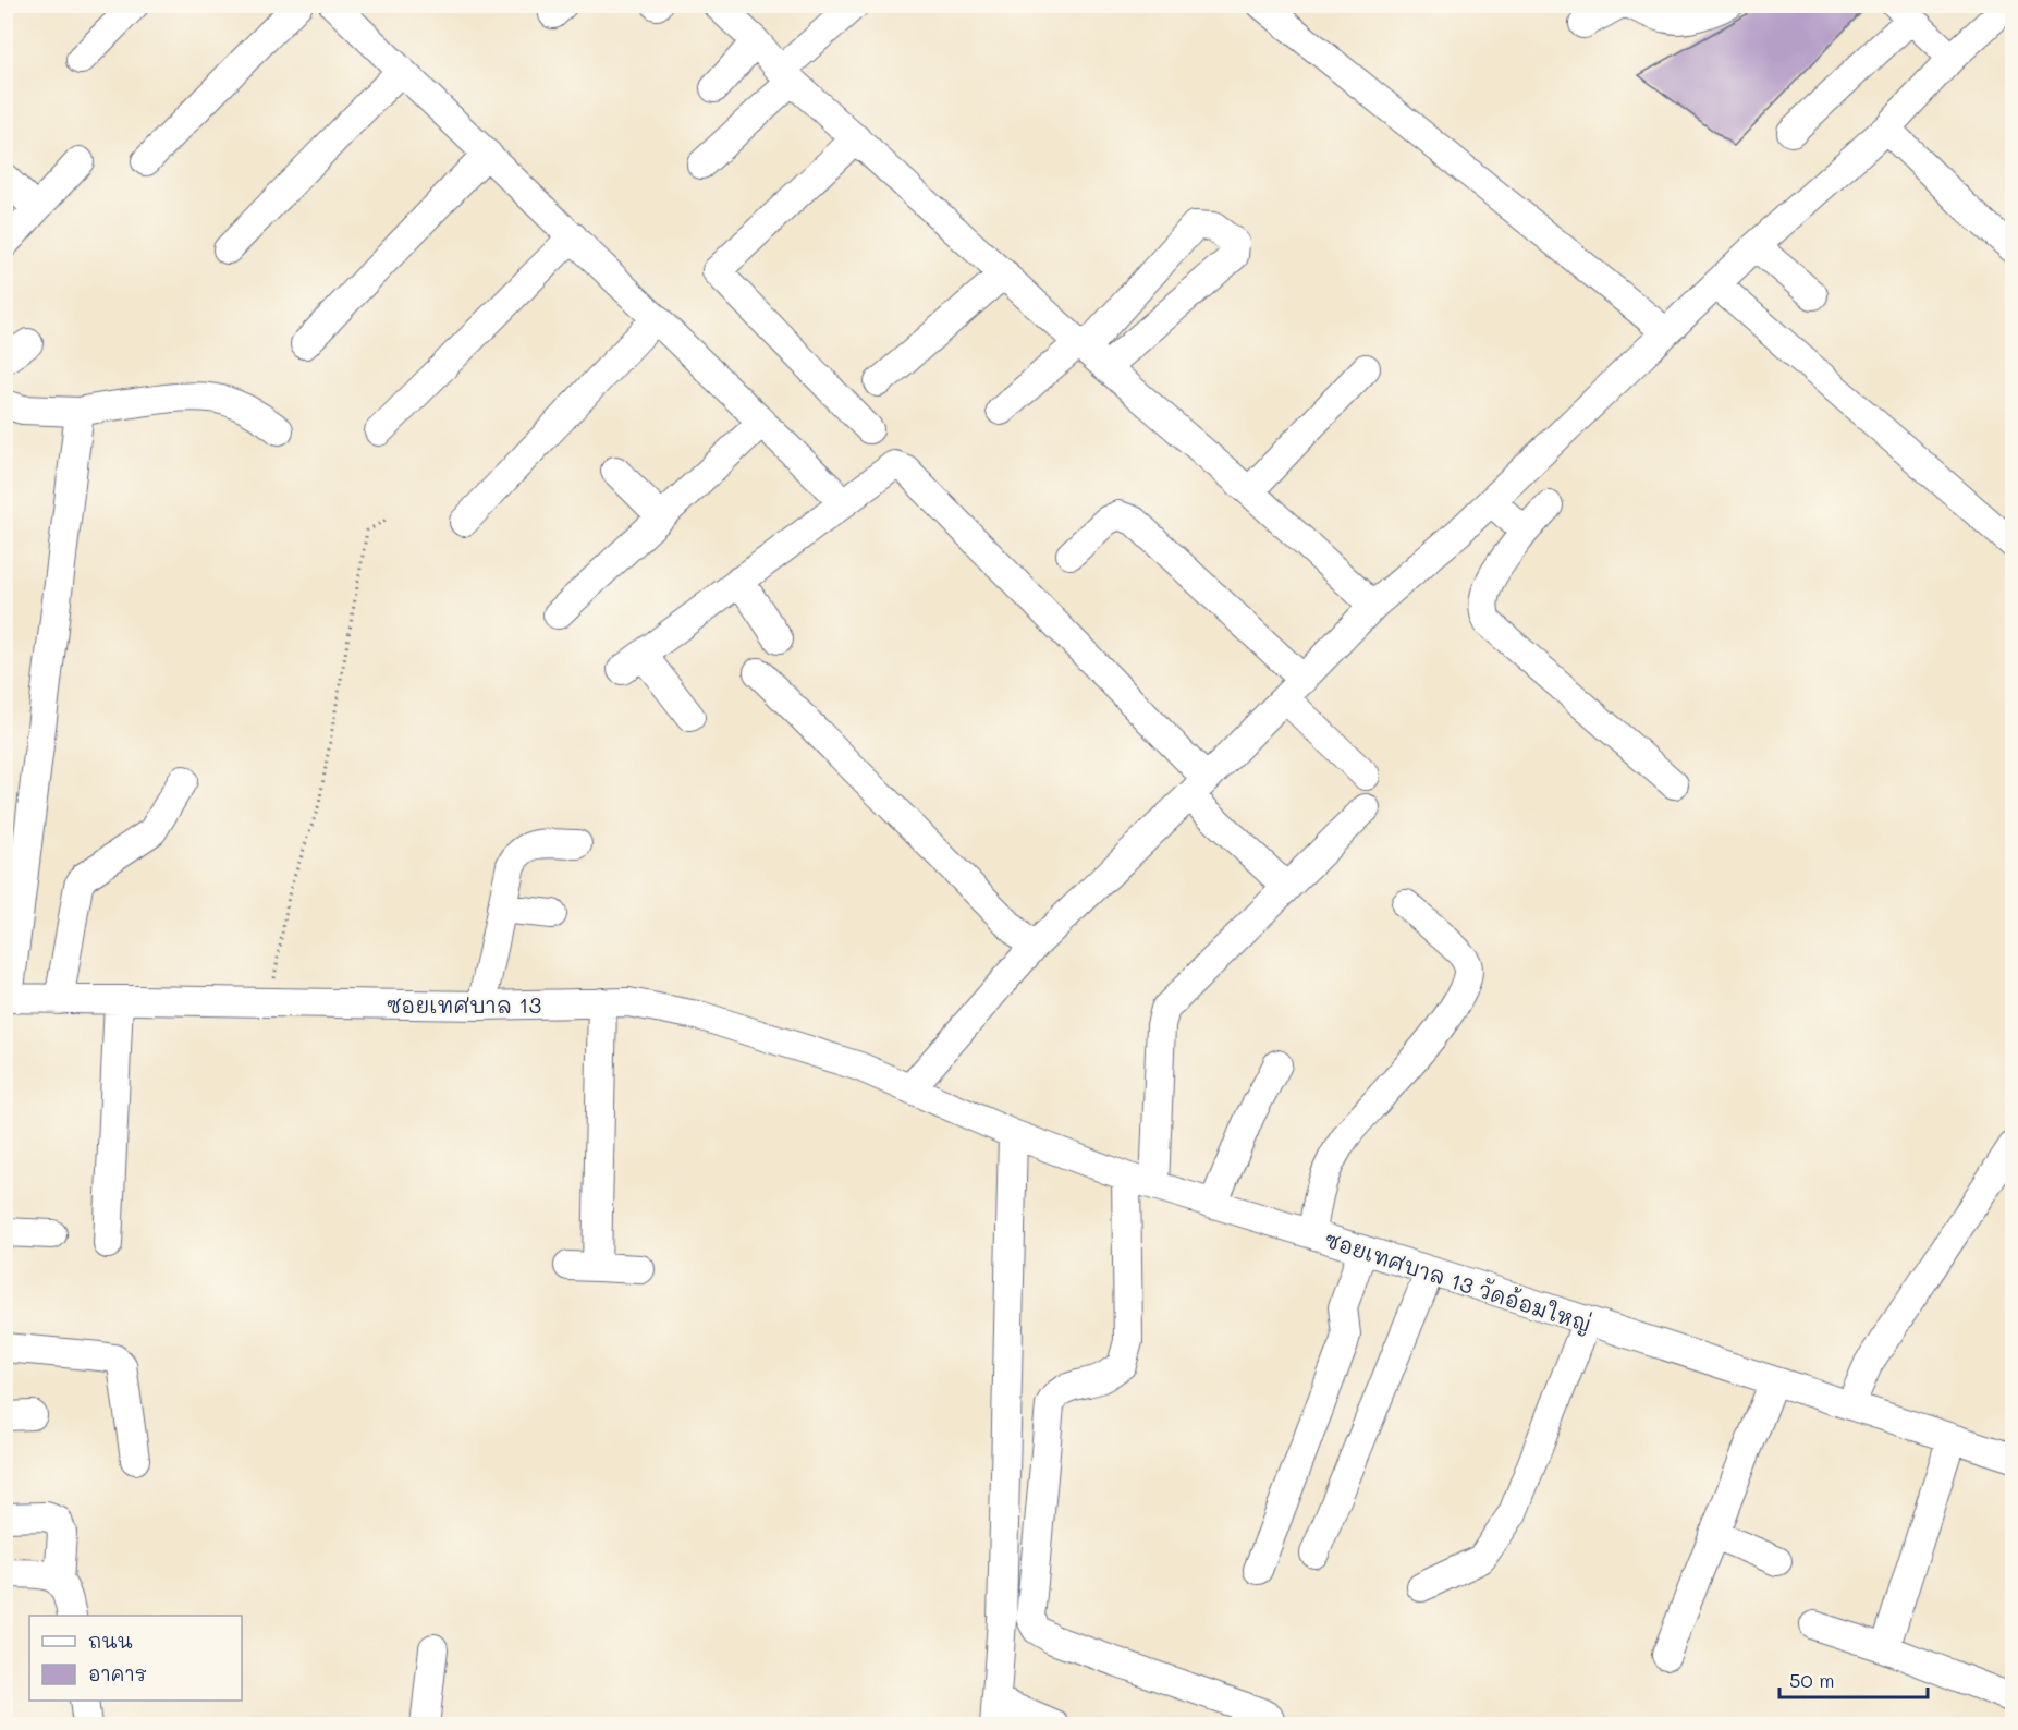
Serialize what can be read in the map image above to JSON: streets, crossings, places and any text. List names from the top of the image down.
{
  "streets": {
    "street": ["ซอยเทศบาล 13", "ซอยเทศบาล 13 วัดอ้อมใหญ่"]
  },
  "crossings": [
    ["ซอยเทศบาล 13", "ซอยเทศบาล 13 วัดอ้อมใหญ่"]
  ],
  "legend": ["ถนน", "อาคาร"],
  "scale_bar": "50 m"
}
